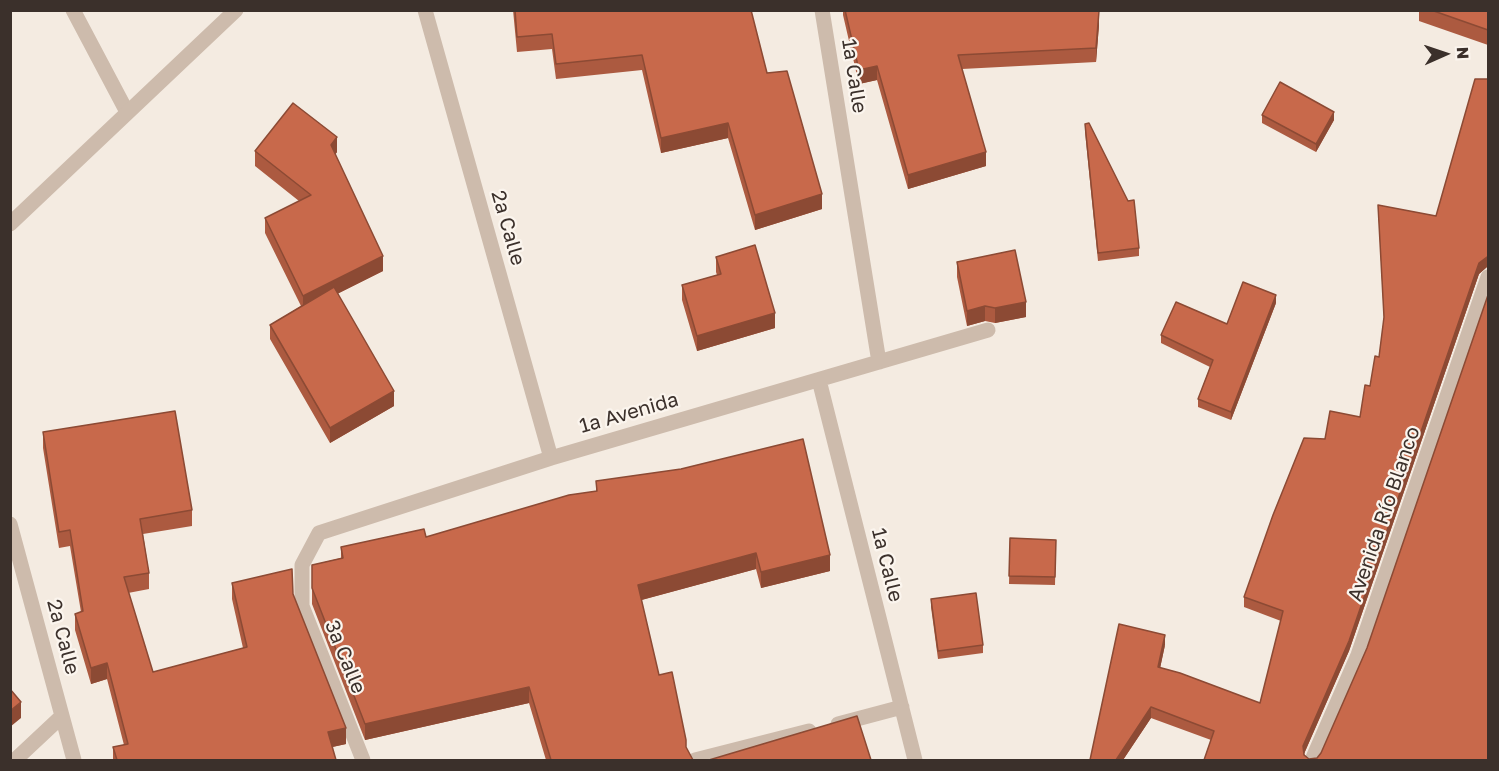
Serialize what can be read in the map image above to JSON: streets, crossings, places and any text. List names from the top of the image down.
{
  "streets": {
    "street": [
      "1a Calle",
      "2a Calle",
      "1a Avenida",
      "Avenida Río Blanco",
      "3a Calle"
    ]
  },
  "crossings": [
    ["1a Calle", "1a Avenida"],
    ["2a Calle", "1a Avenida"],
    ["1a Avenida", "3a Calle"]
  ],
  "north": "right"
}
